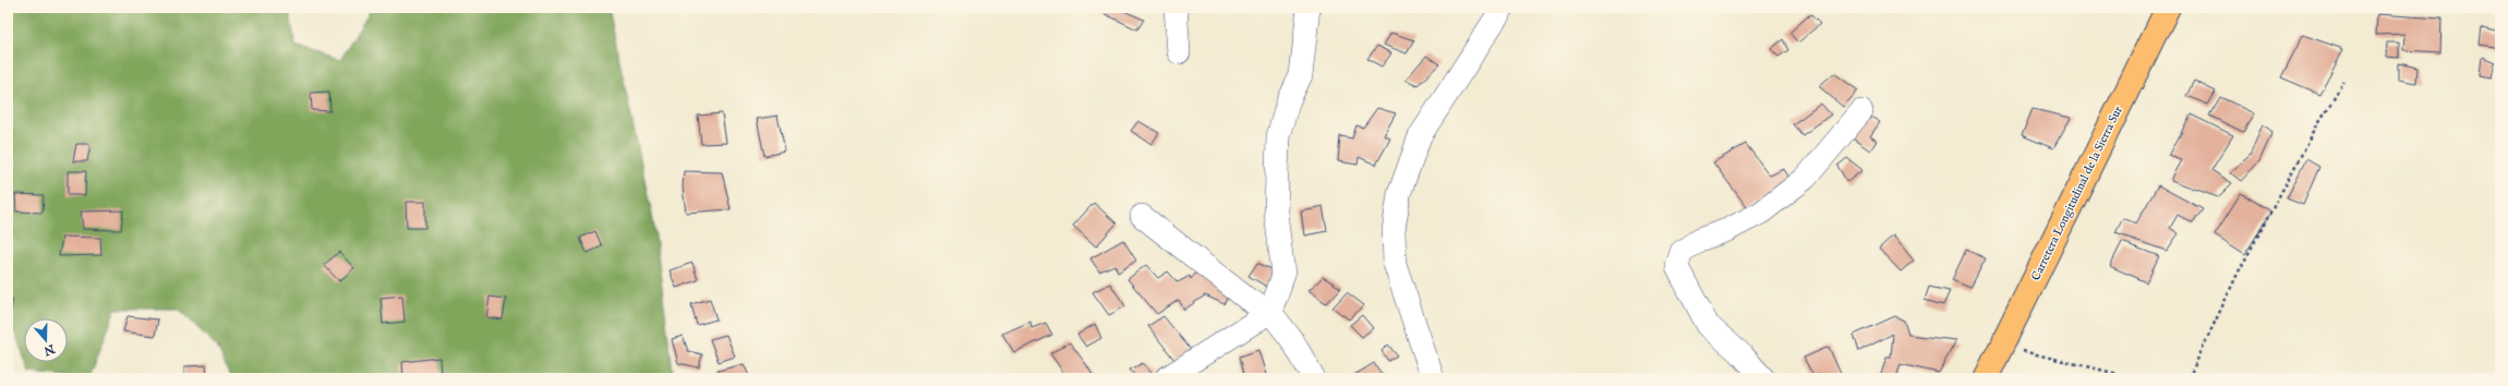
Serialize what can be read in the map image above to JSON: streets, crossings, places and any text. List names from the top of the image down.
{
  "streets": {
    "highway": ["Carretera Longitudinal de la Sierra Sur"]
  },
  "north": "bottom"
}
